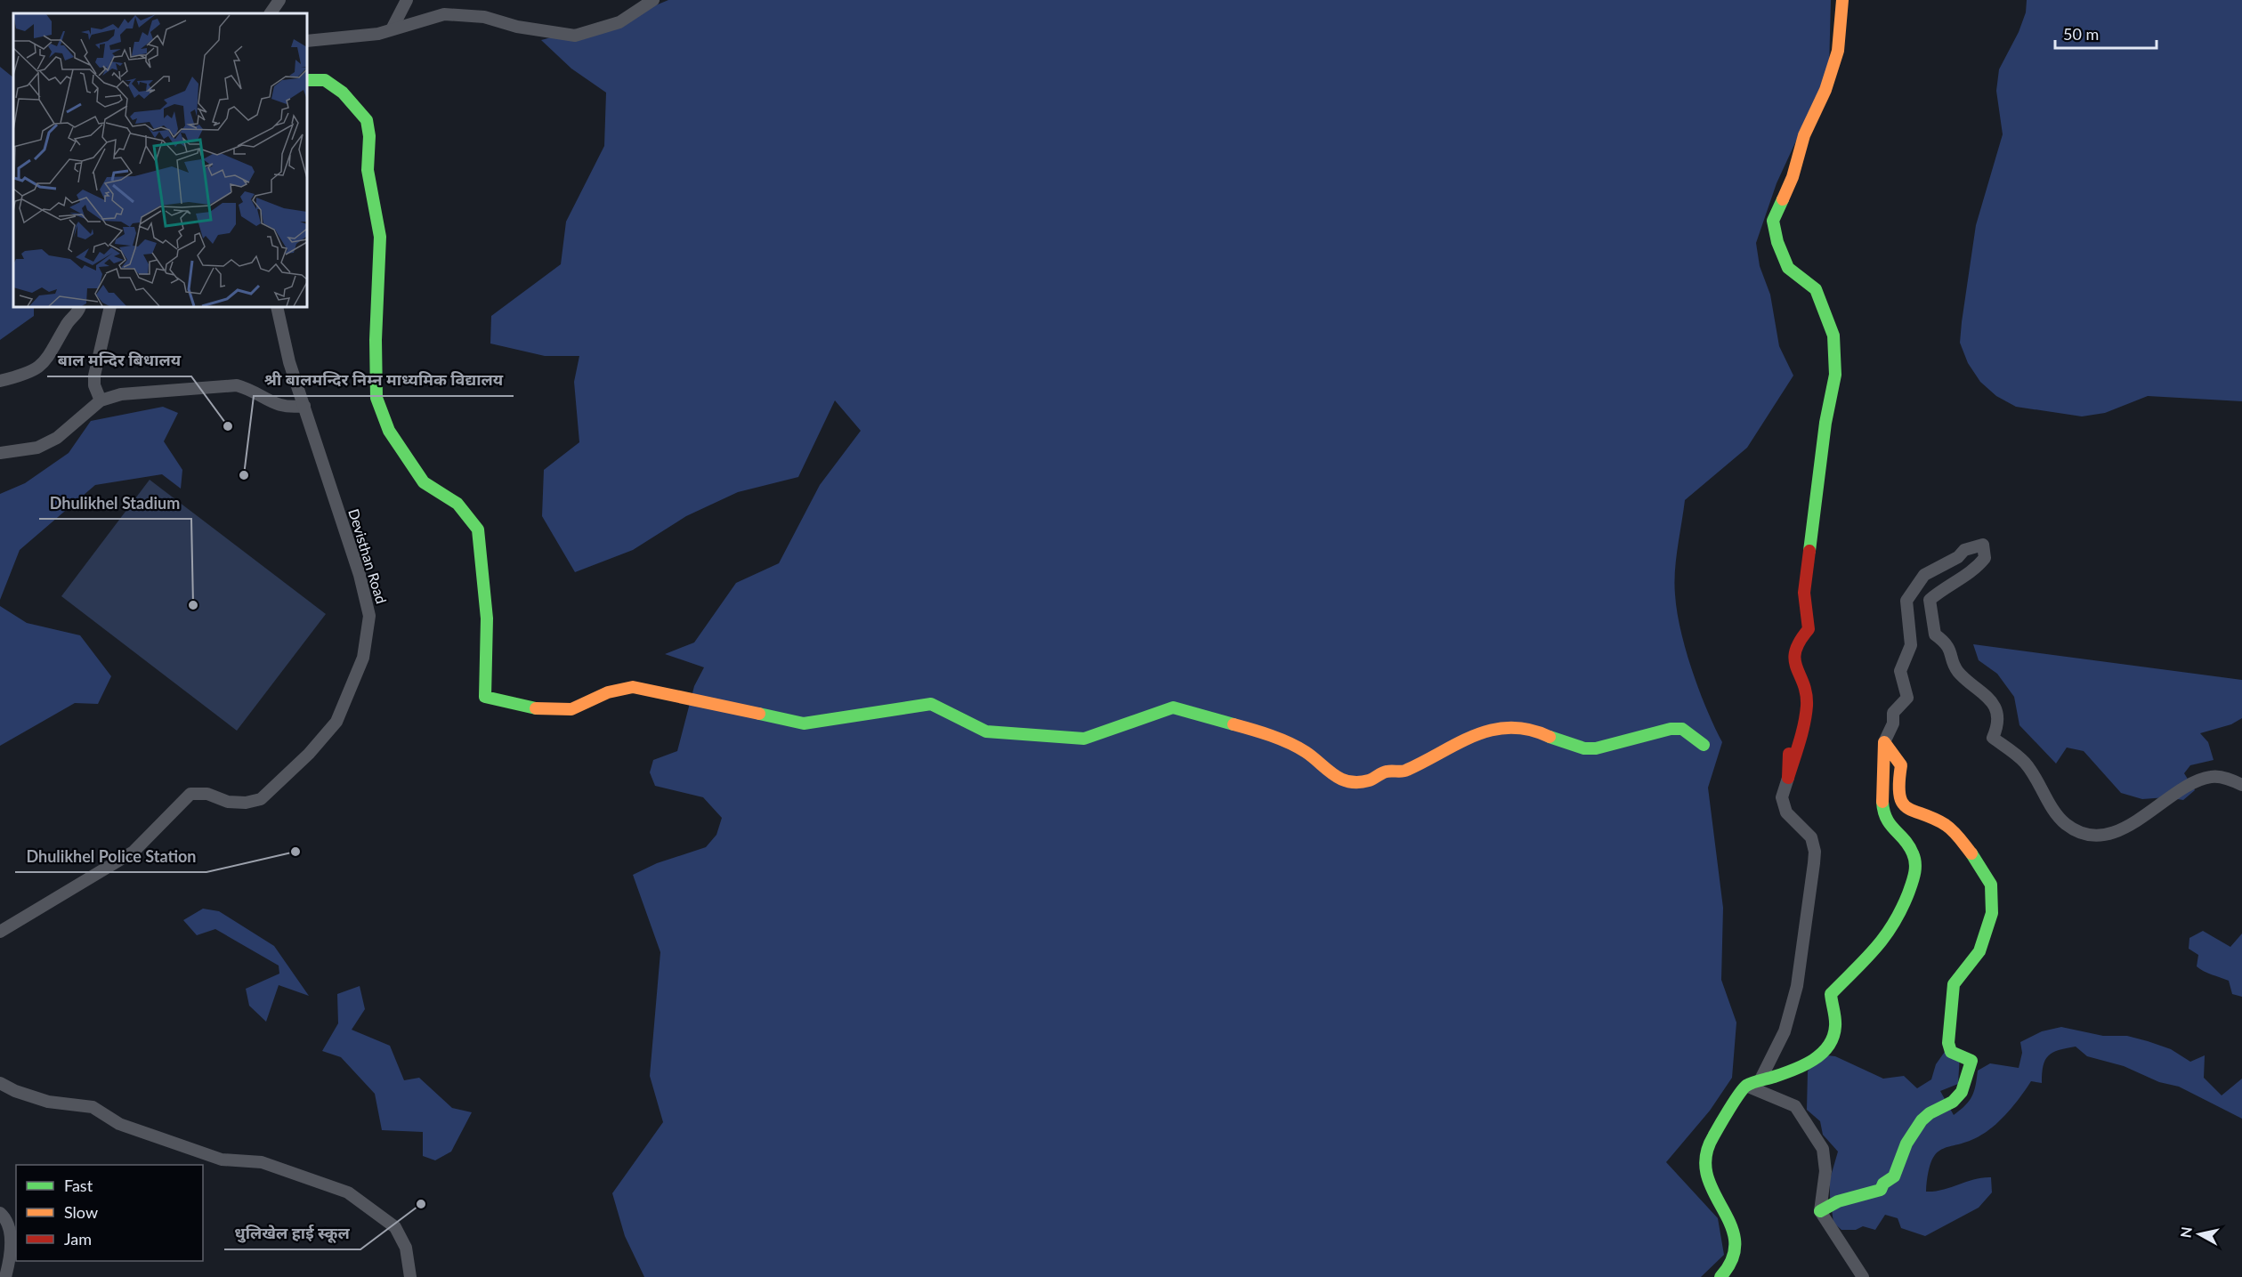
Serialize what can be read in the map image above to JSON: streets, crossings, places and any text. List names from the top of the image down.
{
  "streets": {
    "street": ["Devisthan Road"]
  },
  "places": [
    "बाल मन्दिर बिधालय",
    "श्री बालमन्दिर निम्न माध्यमिक विद्यालय",
    "Dhulikhel Stadium",
    "Dhulikhel Police Station",
    "धुलिखेल हाई स्कूल"
  ],
  "legend": ["Fast", "Slow", "Jam"],
  "scale_bar": "50 m",
  "north": "left"
}
